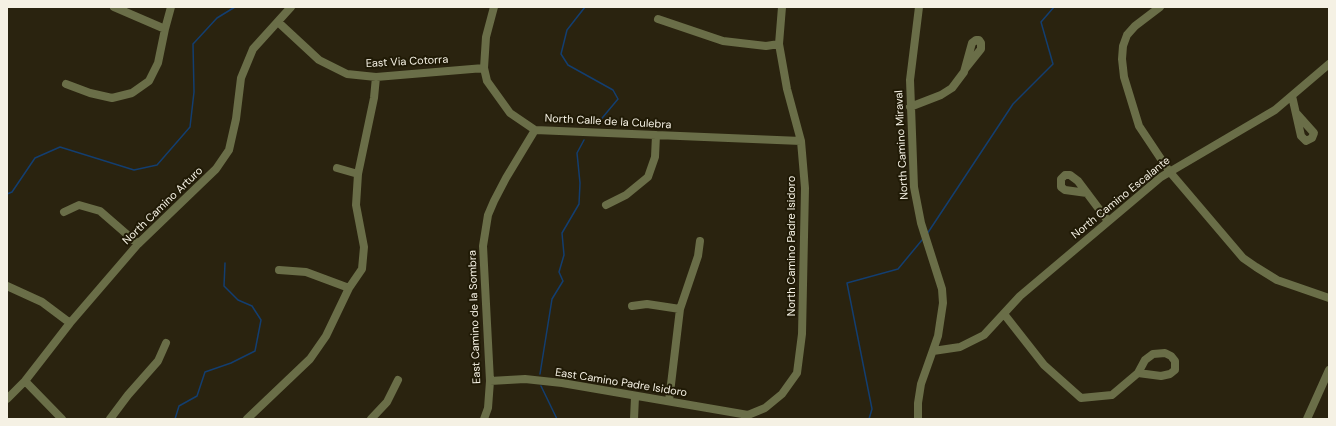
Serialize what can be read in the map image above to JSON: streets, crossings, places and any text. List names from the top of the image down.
{
  "streets": {
    "street": [
      "East Via Cotorra",
      "North Calle de la Culebra",
      "North Camino Miraval",
      "North Camino Escalante",
      "North Camino Arturo",
      "North Camino Padre Isidoro",
      "East Camino de la Sombra",
      "East Camino Padre Isidoro"
    ]
  },
  "crossings": [
    ["East Via Cotorra", "North Calle de la Culebra"],
    ["East Via Cotorra", "North Camino Arturo"],
    ["North Calle de la Culebra", "North Camino Padre Isidoro"],
    ["North Calle de la Culebra", "East Camino de la Sombra"],
    ["North Camino Miraval", "North Camino Escalante"],
    ["North Camino Padre Isidoro", "East Camino Padre Isidoro"],
    ["East Camino de la Sombra", "East Camino Padre Isidoro"]
  ]
}
